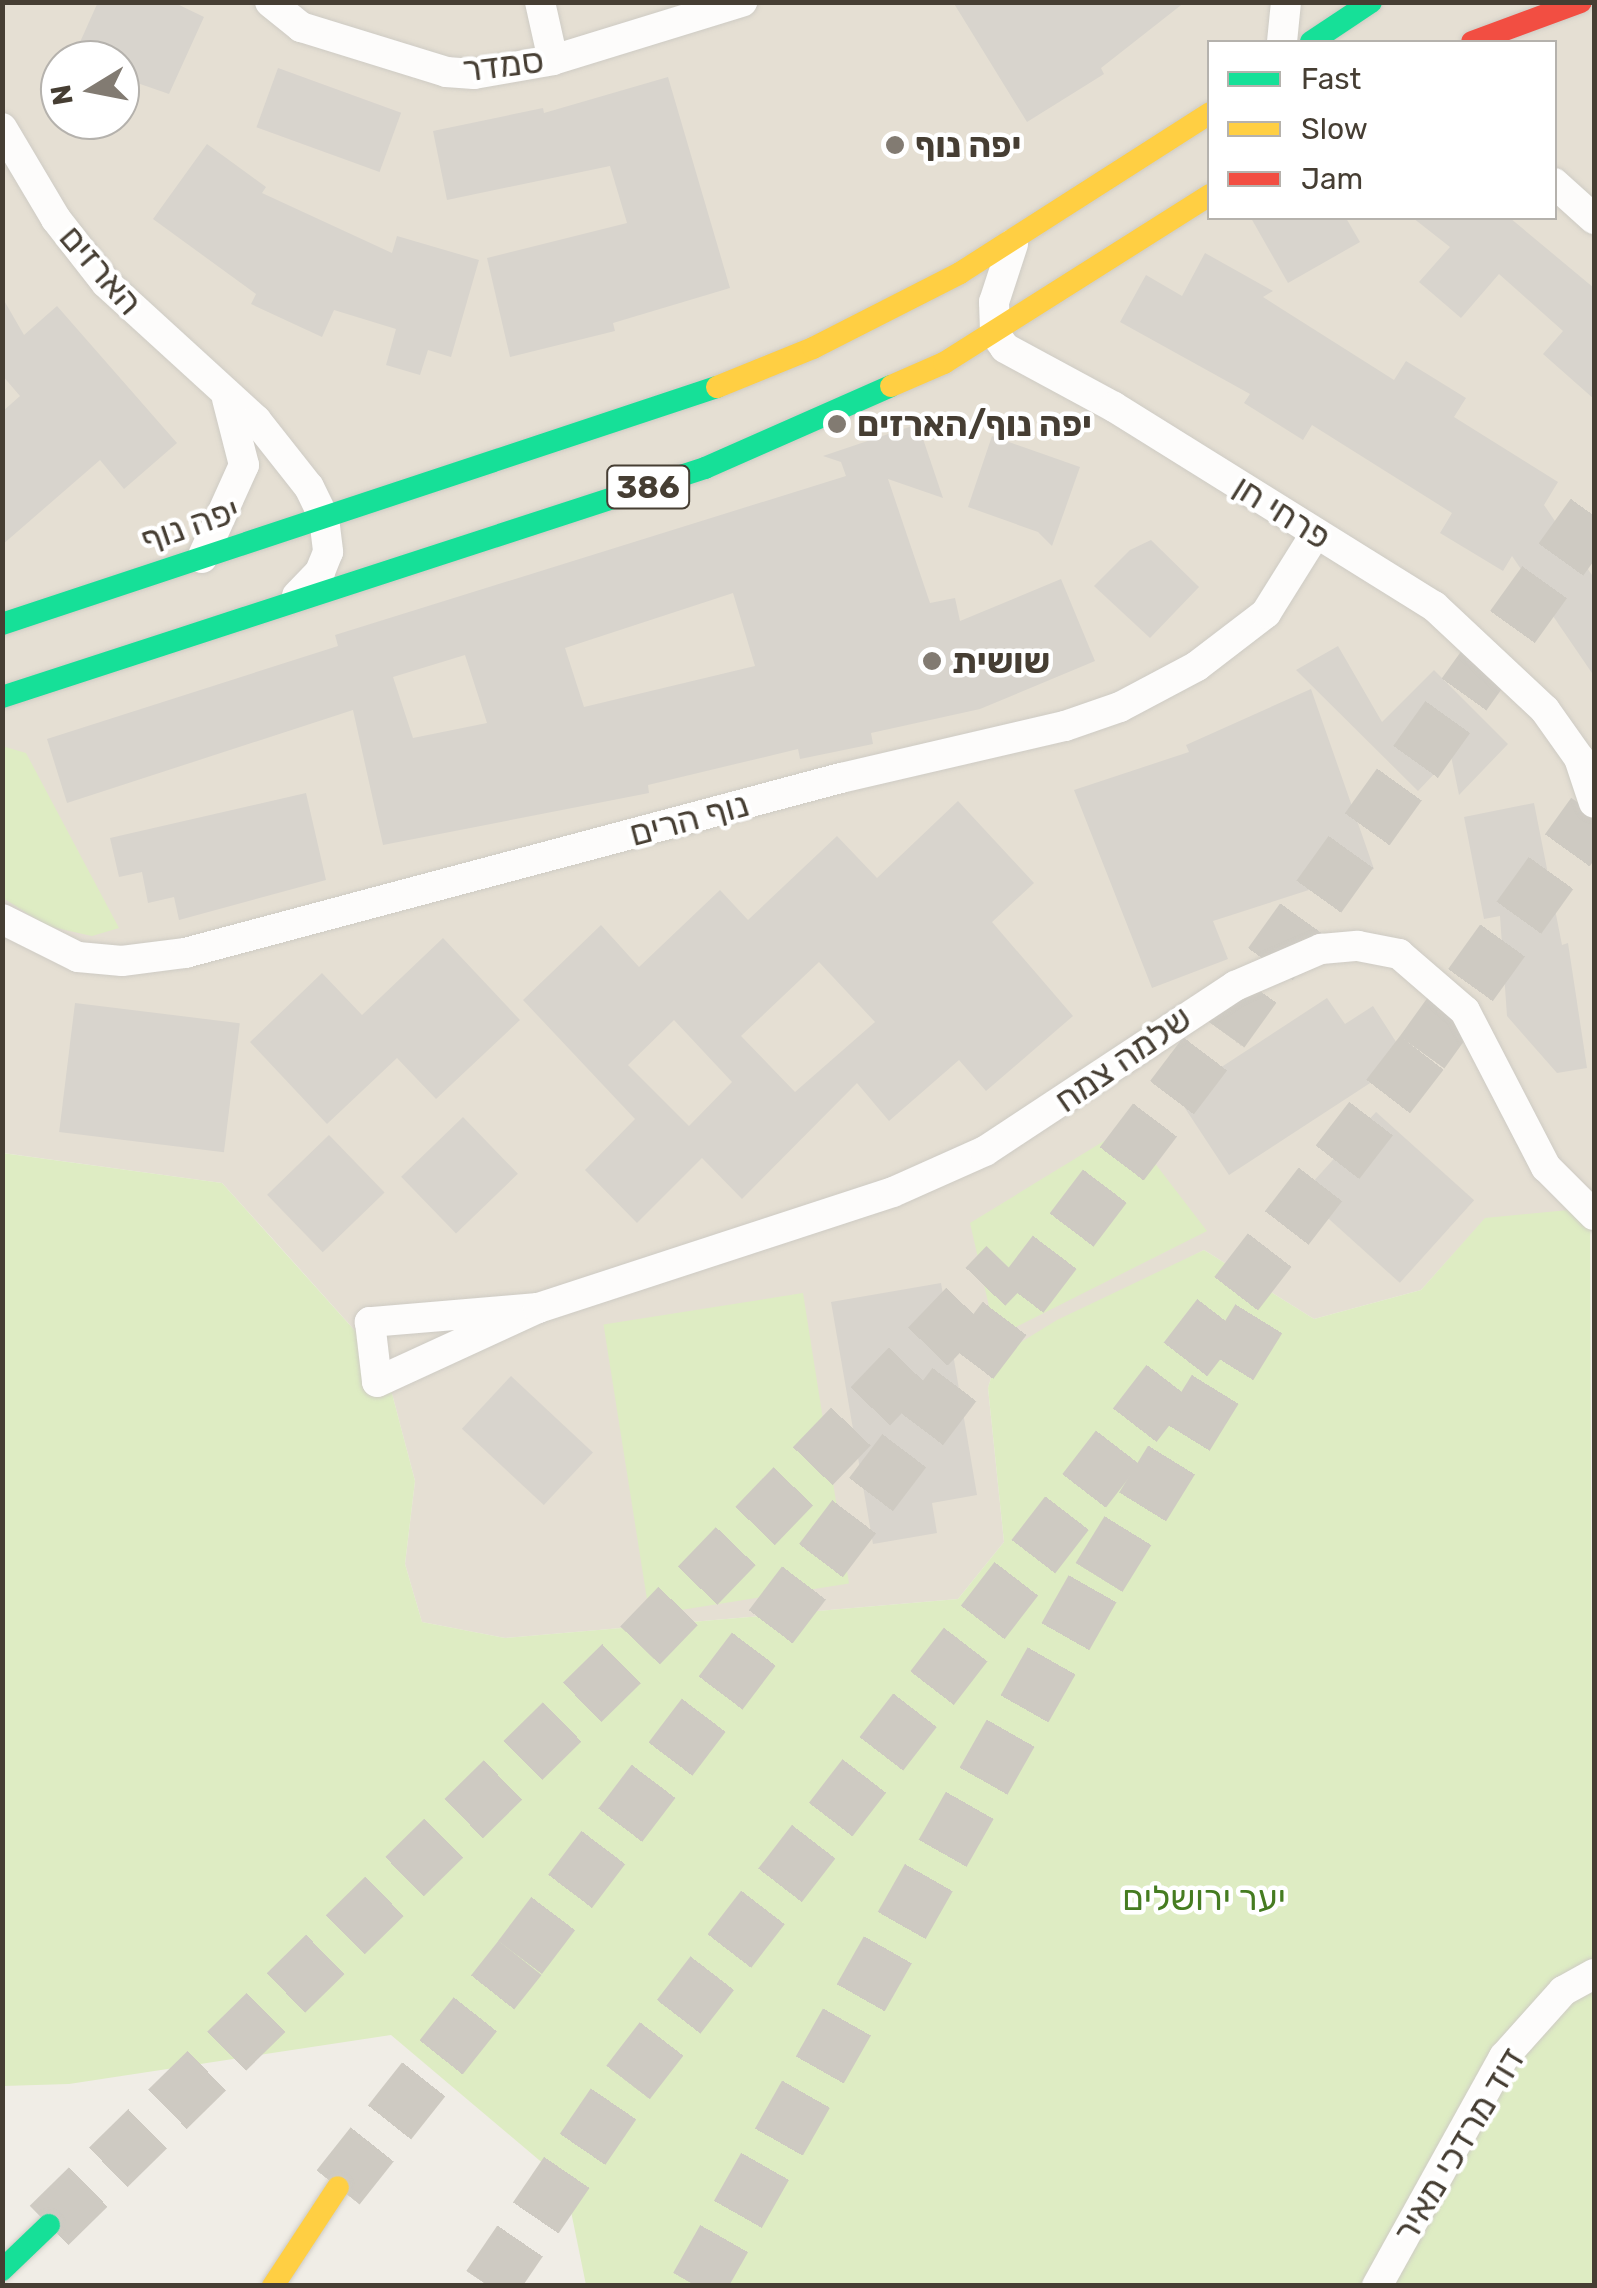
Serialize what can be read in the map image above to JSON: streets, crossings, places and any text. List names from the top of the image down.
{
  "streets": {
    "main road": ["386", "יפה נוף"],
    "street": [
      "סמדר",
      "הארזים",
      "פרחי חן",
      "נוף הרים",
      "שלמה צמח",
      "דוד מרדכי מאיר"
    ]
  },
  "crossings": [
    ["הארזים", "יפה נוף"],
    ["386", "פרחי חן"],
    ["פרחי חן", "נוף הרים"]
  ],
  "parks": ["יער ירושלים"],
  "places": ["יפה נוף", "יפה נוף/הארזים", "שושית"],
  "legend": ["Fast", "Slow", "Jam"],
  "north": "left"
}
